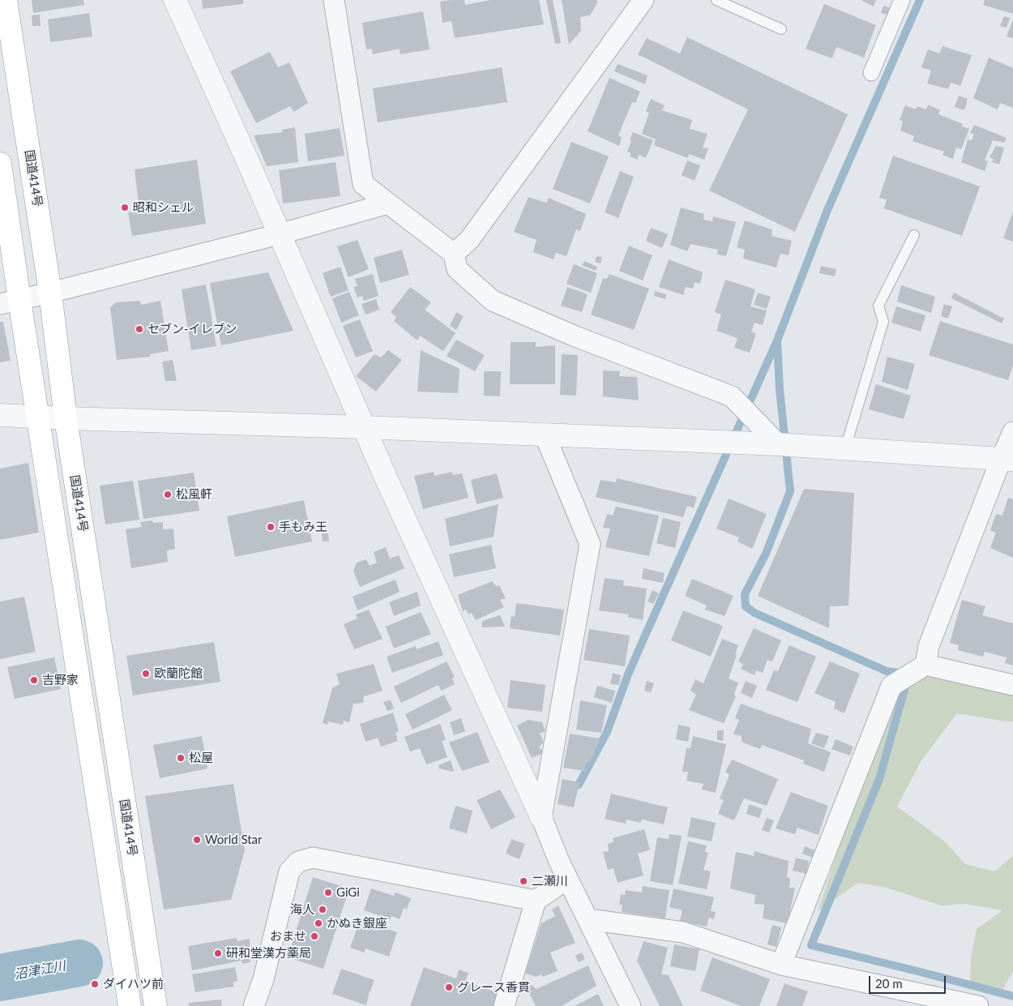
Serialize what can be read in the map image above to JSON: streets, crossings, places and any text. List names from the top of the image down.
{
  "streets": {
    "highway": ["国道414号"]
  },
  "water": ["沼津江川"],
  "places": [
    "昭和シェル",
    "セブン-イレブン",
    "松風軒",
    "手もみ王",
    "欧蘭陀館",
    "吉野家",
    "松屋",
    "World Star",
    "二瀬川",
    "GiGi",
    "海人",
    "かぬき銀座",
    "おませ",
    "研和堂漢方薬局",
    "ダイハツ前",
    "グレース香貫"
  ],
  "scale_bar": "20 m"
}
